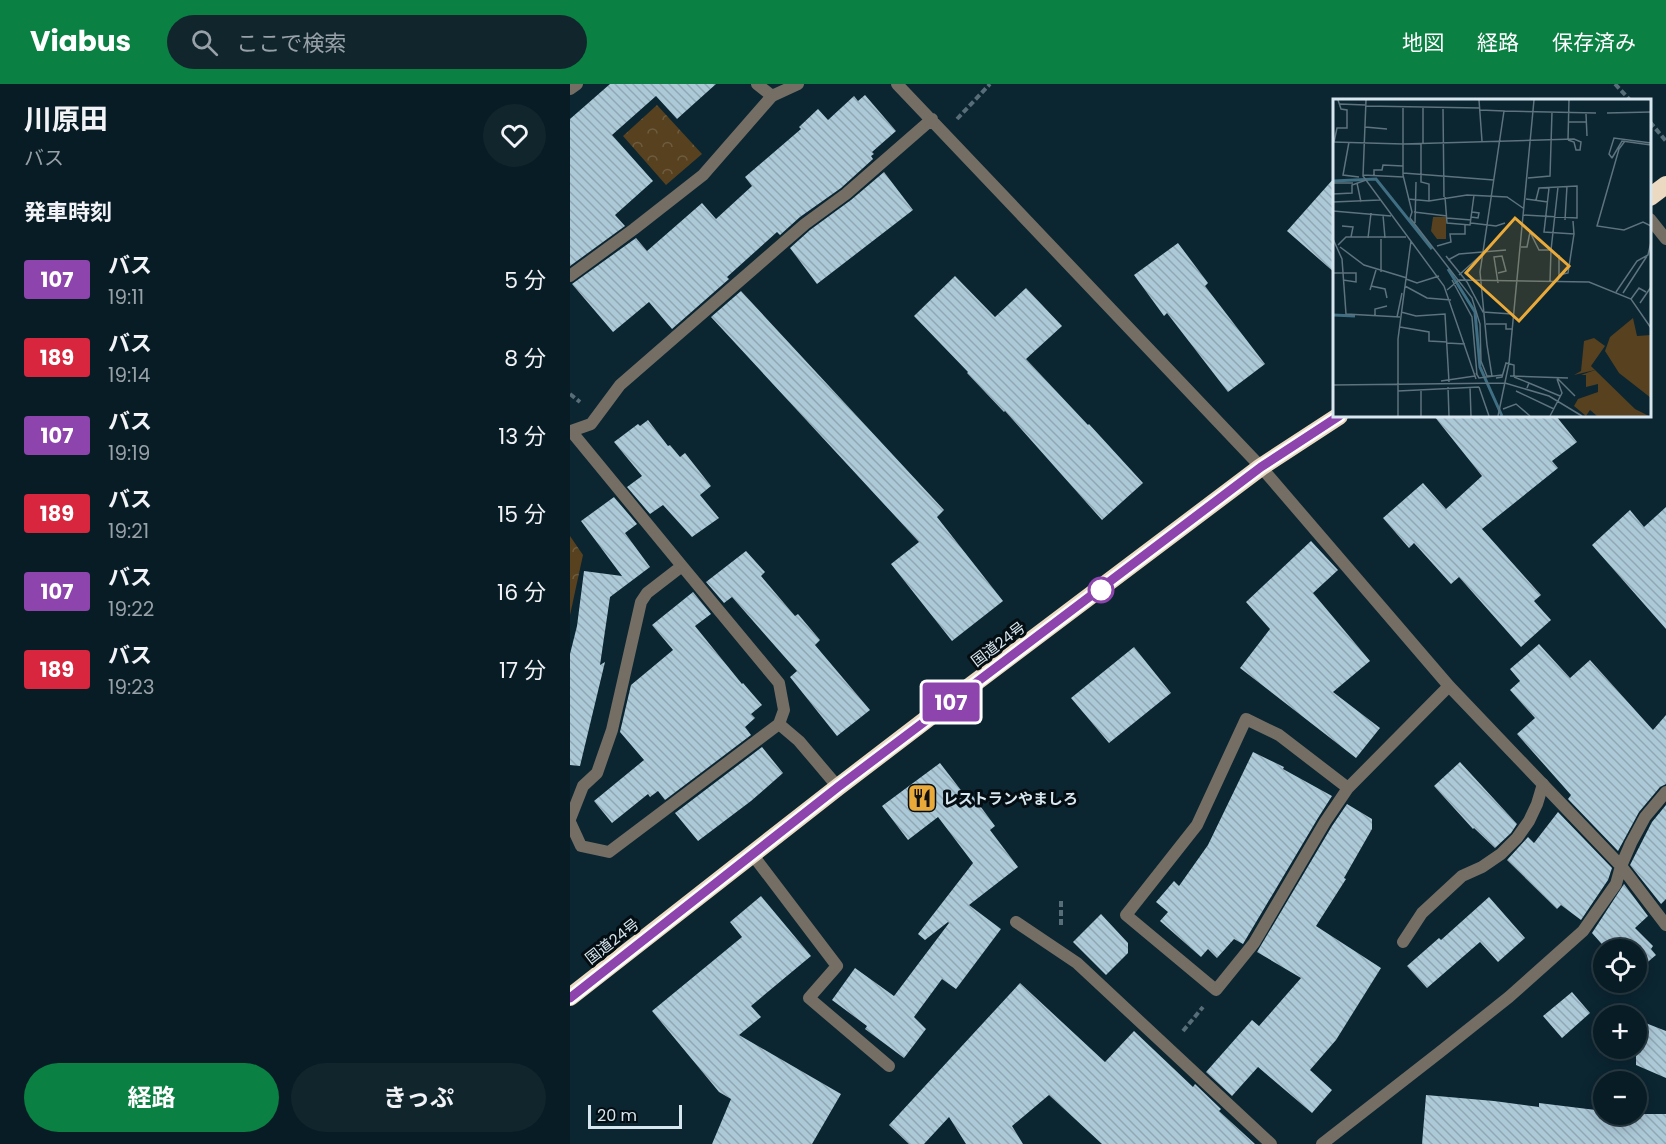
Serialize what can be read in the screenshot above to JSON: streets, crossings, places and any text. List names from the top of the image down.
{
  "streets": {
    "highway": ["国道24号"]
  },
  "places": {
    "restaurant": ["レストランやましろ"]
  },
  "lines": ["bus line 107"],
  "scale_bar": "20 m",
  "page": {
    "header": "Viabus",
    "search": "ここで検索",
    "nav": ["地図", "経路", "保存済み"],
    "heading": [
      ["川原田", "バス"],
      "発車時刻"
    ],
    "on_map": "107",
    "list": [
      {
        "mark": "107",
        "name": "バス",
        "note": "19:11",
        "value": "5 分"
      },
      {
        "mark": "189",
        "name": "バス",
        "note": "19:14",
        "value": "8 分"
      },
      {
        "mark": "107",
        "name": "バス",
        "note": "19:19",
        "value": "13 分"
      },
      {
        "mark": "189",
        "name": "バス",
        "note": "19:21",
        "value": "15 分"
      },
      {
        "mark": "107",
        "name": "バス",
        "note": "19:22",
        "value": "16 分"
      },
      {
        "mark": "189",
        "name": "バス",
        "note": "19:23",
        "value": "17 分"
      }
    ],
    "map_buttons": ["+", "−"],
    "buttons": ["経路", "きっぷ"],
    "scale": "20 m"
  }
}
